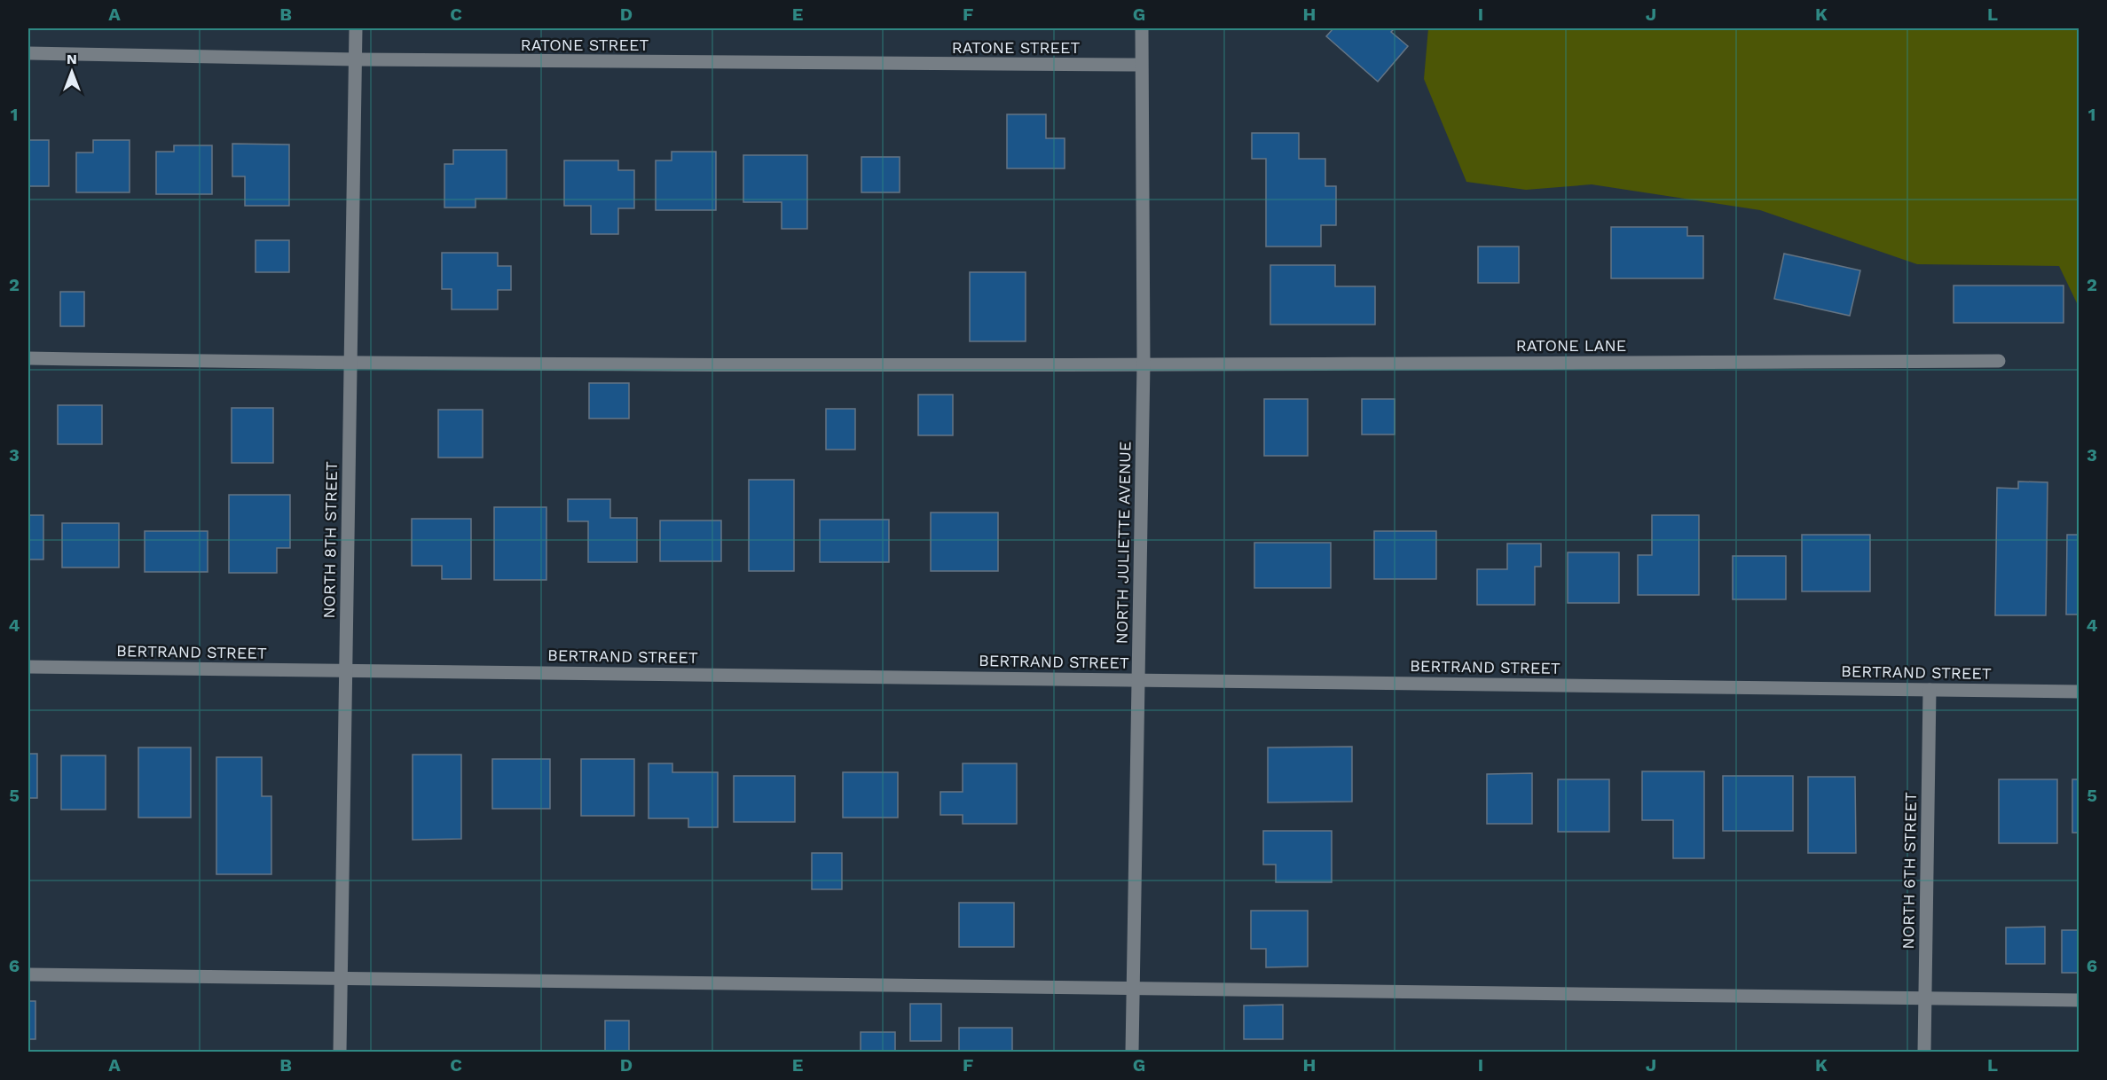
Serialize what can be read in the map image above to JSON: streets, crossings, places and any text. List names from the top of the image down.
{
  "streets": {
    "street": [
      "RATONE STREET",
      "RATONE LANE",
      "NORTH 8TH STREET",
      "NORTH JULIETTE AVENUE",
      "BERTRAND STREET",
      "NORTH 6TH STREET"
    ]
  },
  "crossings": [
    ["RATONE STREET", "NORTH 8TH STREET"],
    ["RATONE STREET", "NORTH JULIETTE AVENUE"],
    ["RATONE LANE", "NORTH 8TH STREET"],
    ["RATONE LANE", "NORTH JULIETTE AVENUE"],
    ["NORTH 8TH STREET", "BERTRAND STREET"],
    ["NORTH JULIETTE AVENUE", "BERTRAND STREET"],
    ["BERTRAND STREET", "NORTH 6TH STREET"]
  ],
  "north": "top",
  "grid": {
    "columns": [
      "A",
      "B",
      "C",
      "D",
      "E",
      "F",
      "G",
      "H",
      "I",
      "J",
      "K",
      "L"
    ],
    "rows": [
      "1",
      "2",
      "3",
      "4",
      "5",
      "6"
    ]
  }
}
